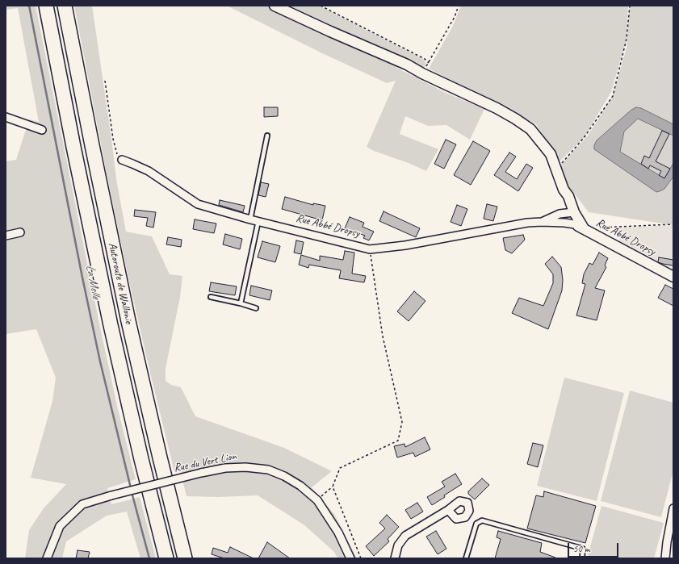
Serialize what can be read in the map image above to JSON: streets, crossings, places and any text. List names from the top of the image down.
{
  "streets": {
    "highway": ["Autoroute de Wallonie"],
    "street": ["Rue Abbé Dropsy", "Rue du Vert Lion"]
  },
  "water": ["La Melle"],
  "scale_bar": "50 m"
}
